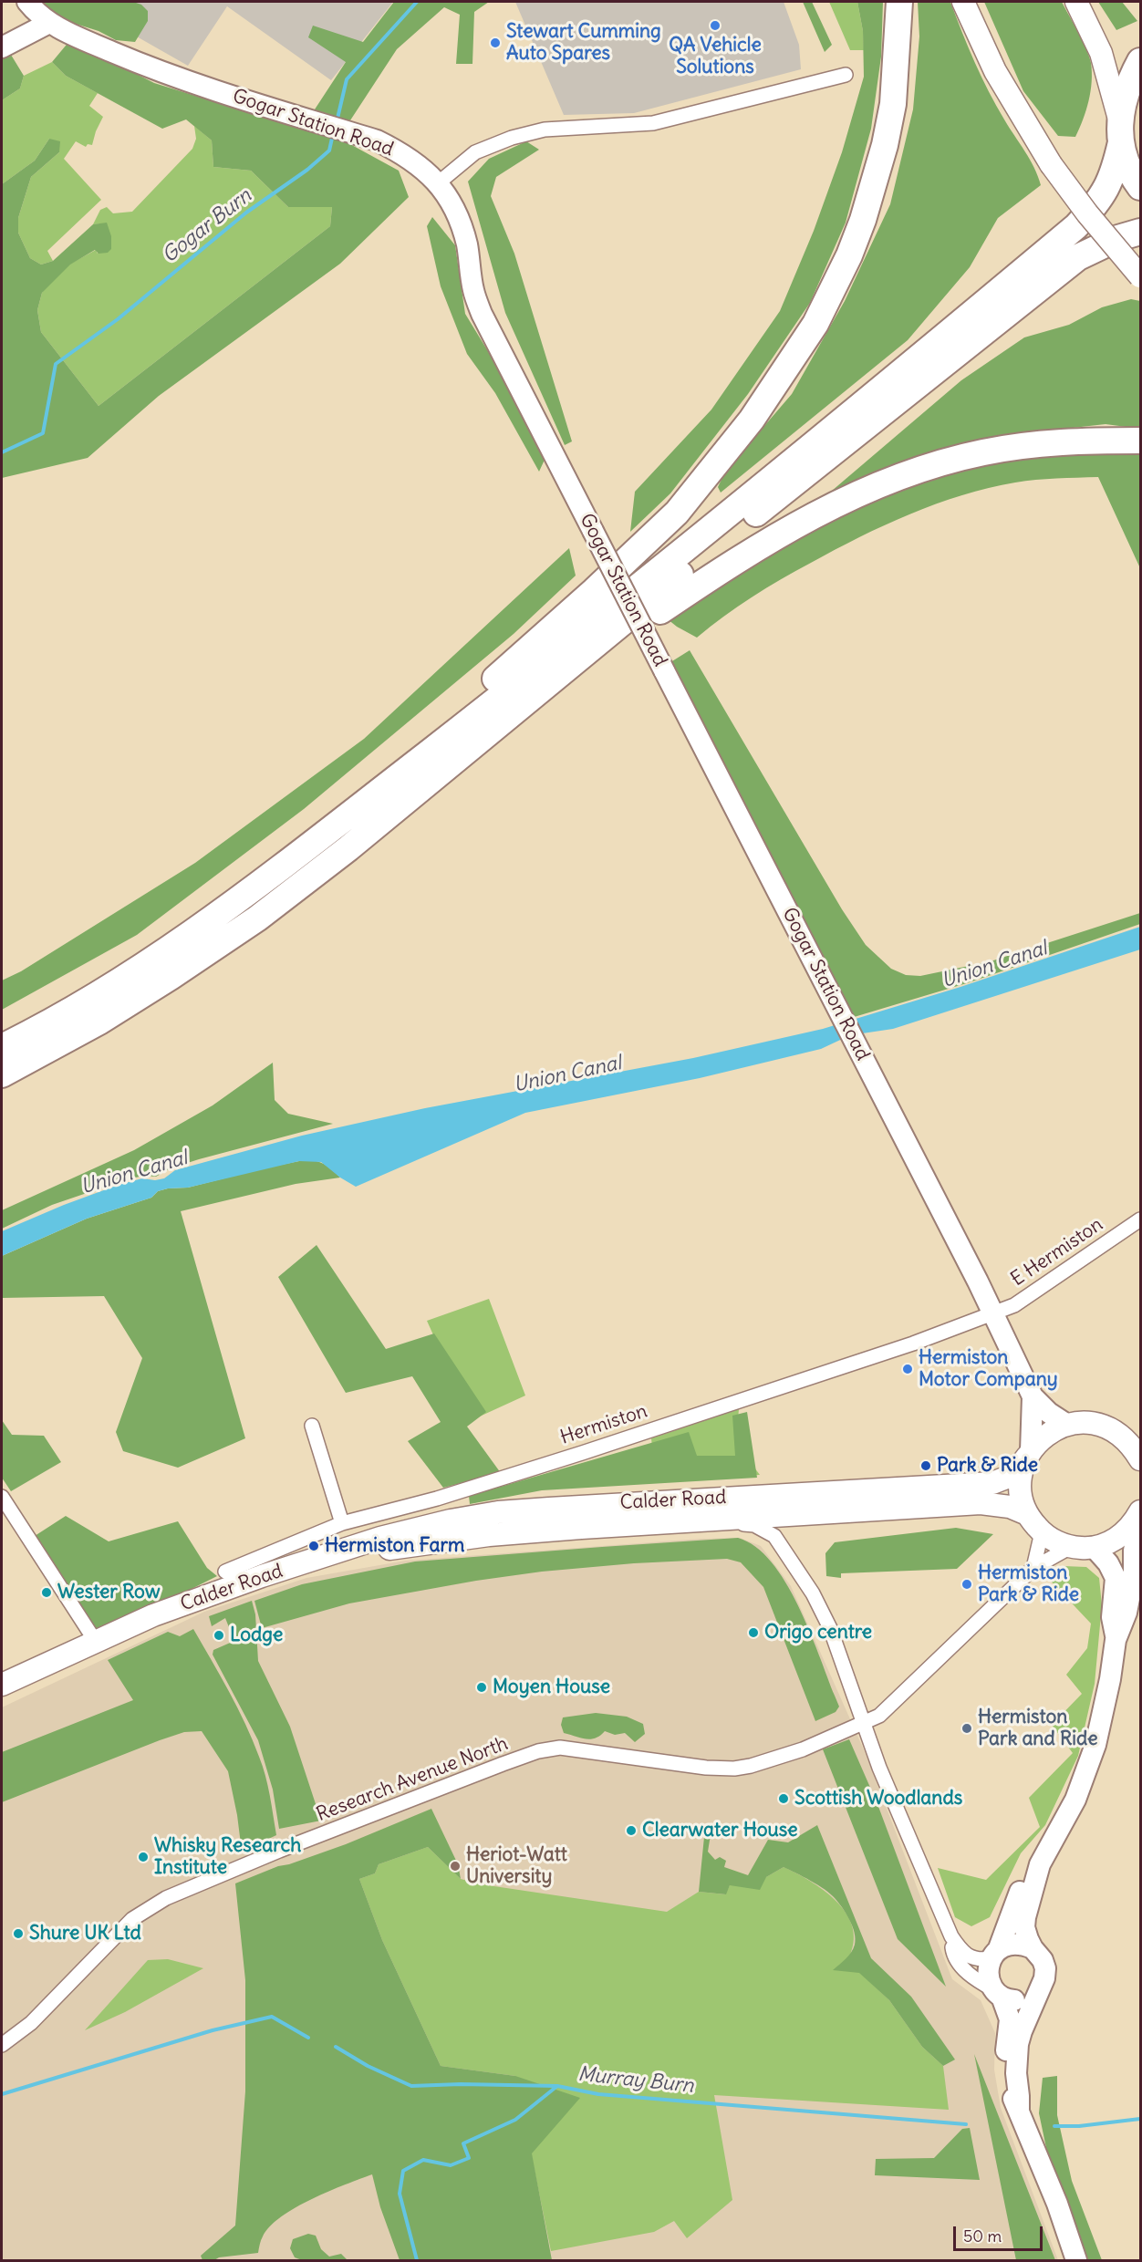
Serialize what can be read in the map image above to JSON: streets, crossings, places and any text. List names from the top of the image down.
{
  "streets": {
    "main road": ["Calder Road"],
    "street": [
      "Gogar Station Road",
      "E Hermiston",
      "Hermiston",
      "Research Avenue North"
    ]
  },
  "crossings": [
    ["Gogar Station Road", "E Hermiston"],
    ["Gogar Station Road", "Hermiston"],
    ["Gogar Station Road", "Calder Road"],
    ["E Hermiston", "Hermiston"]
  ],
  "water": ["Gogar Burn", "Union Canal", "Murray Burn"],
  "places": [
    "QA Vehicle Solutions",
    "Stewart Cumming Auto Spares",
    "Hermiston Motor Company",
    "Park & Ride",
    "Hermiston Farm",
    "Hermiston Park & Ride",
    "Wester Row",
    "Origo centre",
    "Lodge",
    "Moyen House",
    "Hermiston Park and Ride",
    "Scottish Woodlands",
    "Clearwater House",
    "Whisky Research Institute",
    "Heriot-Watt University",
    "Shure UK Ltd"
  ],
  "scale_bar": "50 m"
}
